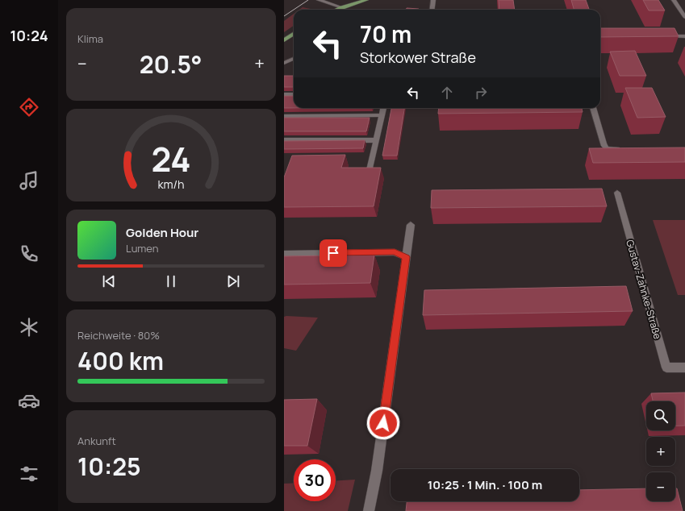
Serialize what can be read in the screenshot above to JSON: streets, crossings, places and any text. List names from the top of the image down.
{
  "streets": {
    "street": ["Gustav-Zahnke-Straße"]
  },
  "page": {
    "tabs": "10:24",
    "tile": [
      "Klima",
      ["Reichweite · 80%", "400 km"],
      ["Ankunft", "10:25"]
    ],
    "turn": ["70 m", "Storkower Straße"],
    "heat": ["−", "20.5°", "+"],
    "song": ["Golden Hour", "Lumen"],
    "map_buttons": ["+", "−"],
    "limit": "30",
    "trip": "10:25 · 1 Min. · 100 m",
    "gauge": ["24", "km/h"]
  }
}
